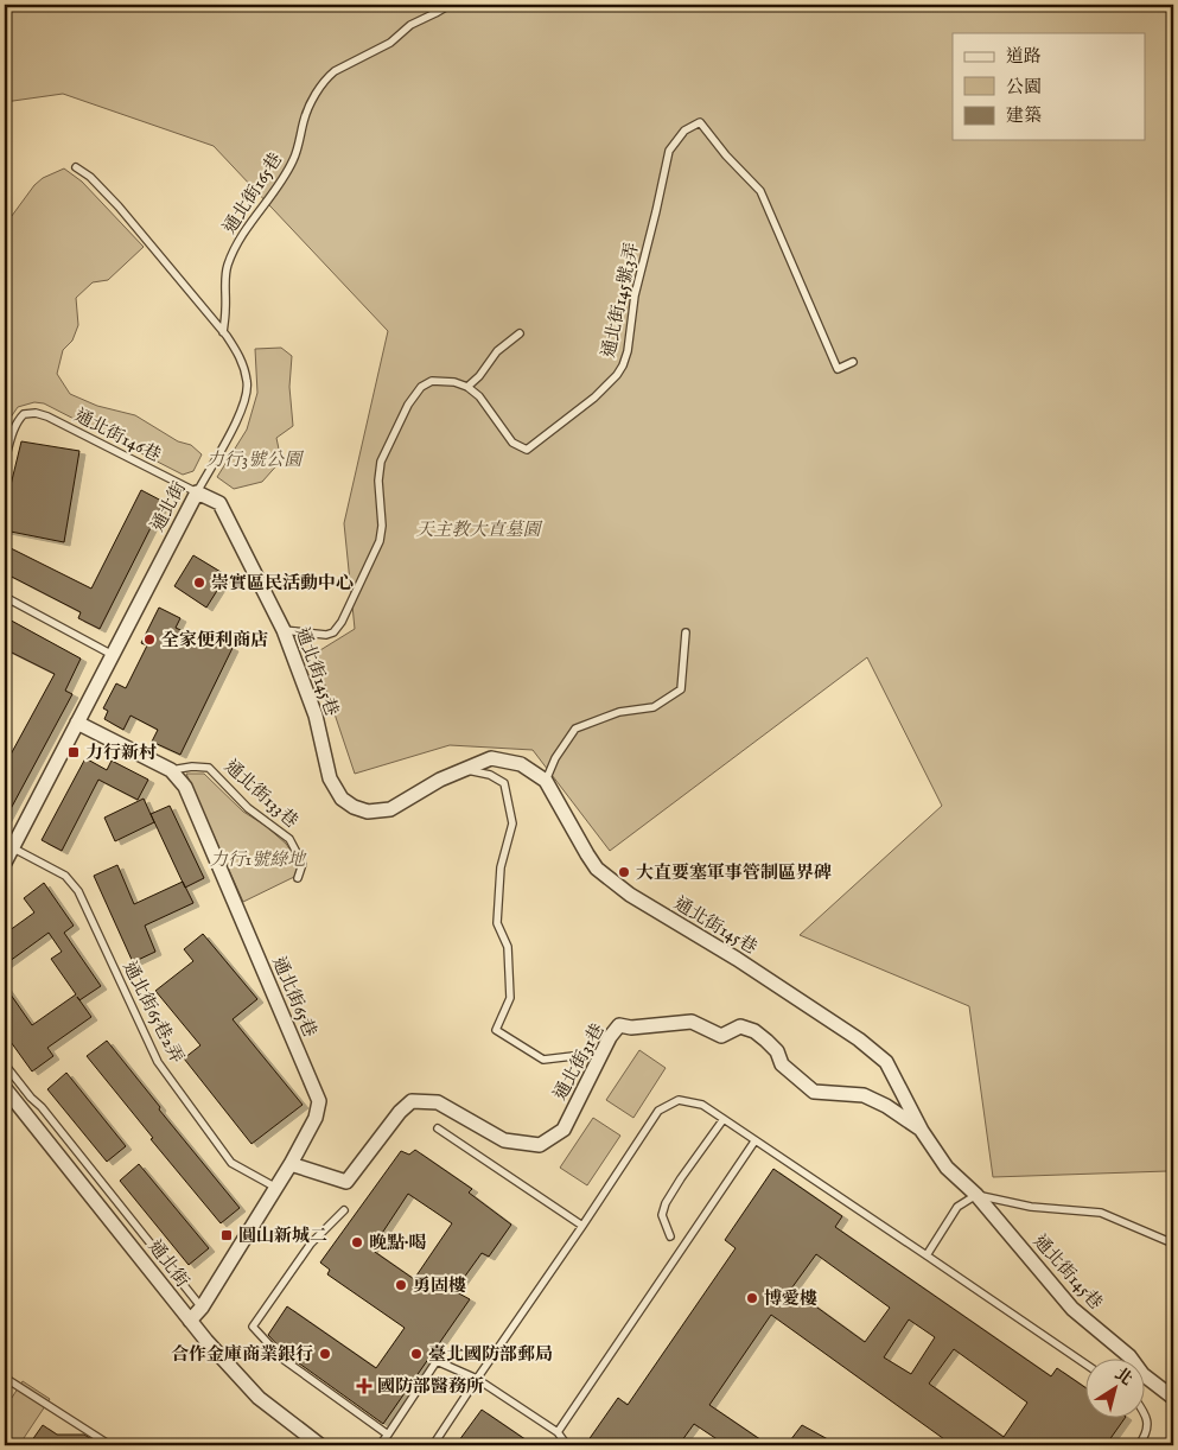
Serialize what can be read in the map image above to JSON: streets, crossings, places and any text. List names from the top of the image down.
{
  "streets": {
    "street": [
      "通北街",
      "通北街145巷",
      "通北街65巷",
      "通北街31巷"
    ],
    "lane": [
      "通北街165巷",
      "通北街145號3弄",
      "通北街146巷",
      "通北街133巷",
      "通北街65巷2弄"
    ]
  },
  "crossings": [
    ["通北街165巷", "通北街"],
    ["通北街146巷", "通北街"],
    ["通北街146巷", "通北街145巷"],
    ["通北街", "通北街145巷"],
    ["通北街", "通北街65巷"],
    ["通北街", "通北街65巷2弄"],
    ["通北街145巷", "通北街31巷"],
    ["通北街133巷", "通北街65巷"],
    ["通北街65巷", "通北街65巷2弄"],
    ["通北街65巷", "通北街31巷"]
  ],
  "parks": ["力行3號公園", "天主教大直墓園", "力行1號綠地"],
  "places": {
    "other": [
      "崇實區民活動中心",
      "全家便利商店",
      "大直要塞軍事管制區界碑",
      "晚點·喝",
      "勇固樓",
      "博愛樓",
      "合作金庫商業銀行",
      "臺北國防部郵局"
    ],
    "transit": ["力行新村", "圓山新城二"],
    "health": ["國防部醫務所"]
  },
  "legend": ["道路", "公園", "建築"],
  "north": "top right"
}
